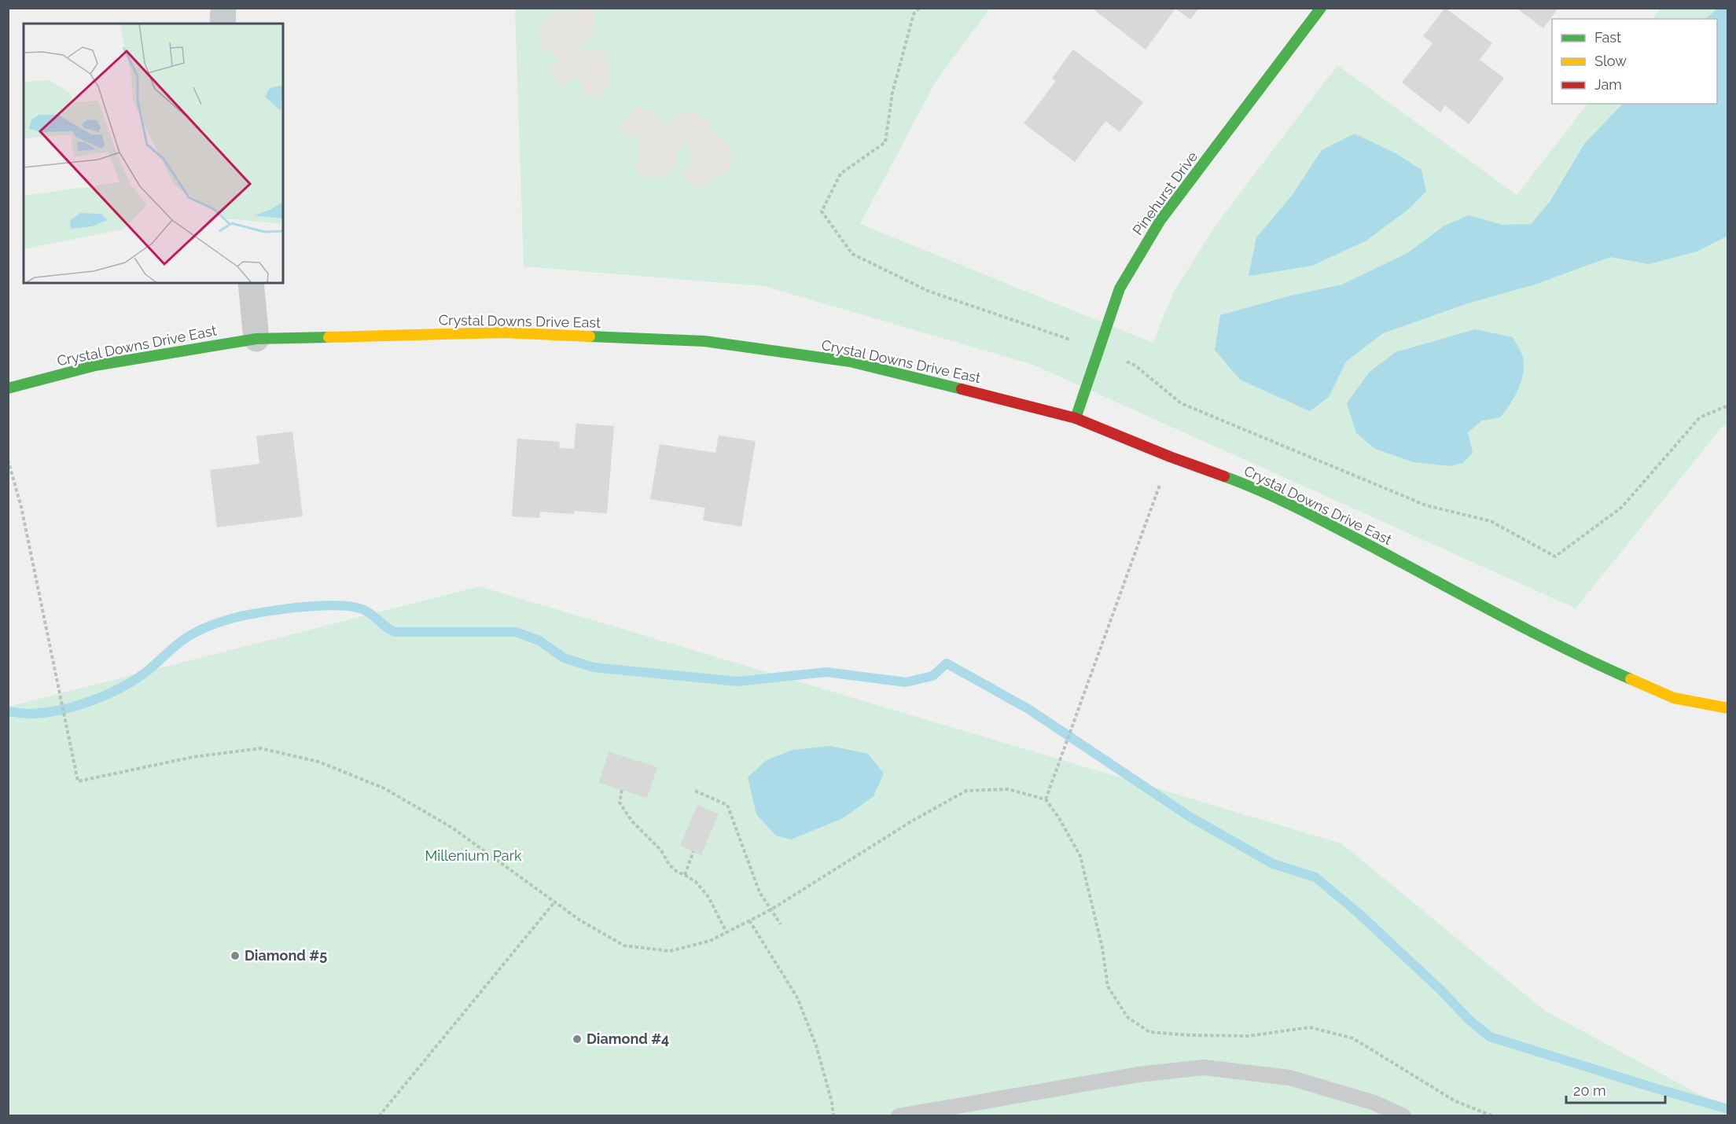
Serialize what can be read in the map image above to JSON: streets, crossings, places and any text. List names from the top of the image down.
{
  "streets": {
    "street": ["Pinehurst Drive", "Crystal Downs Drive East"]
  },
  "crossings": [
    ["Pinehurst Drive", "Crystal Downs Drive East"]
  ],
  "parks": ["Millenium Park"],
  "places": ["Diamond #5", "Diamond #4"],
  "legend": ["Fast", "Slow", "Jam"],
  "scale_bar": "20 m"
}
